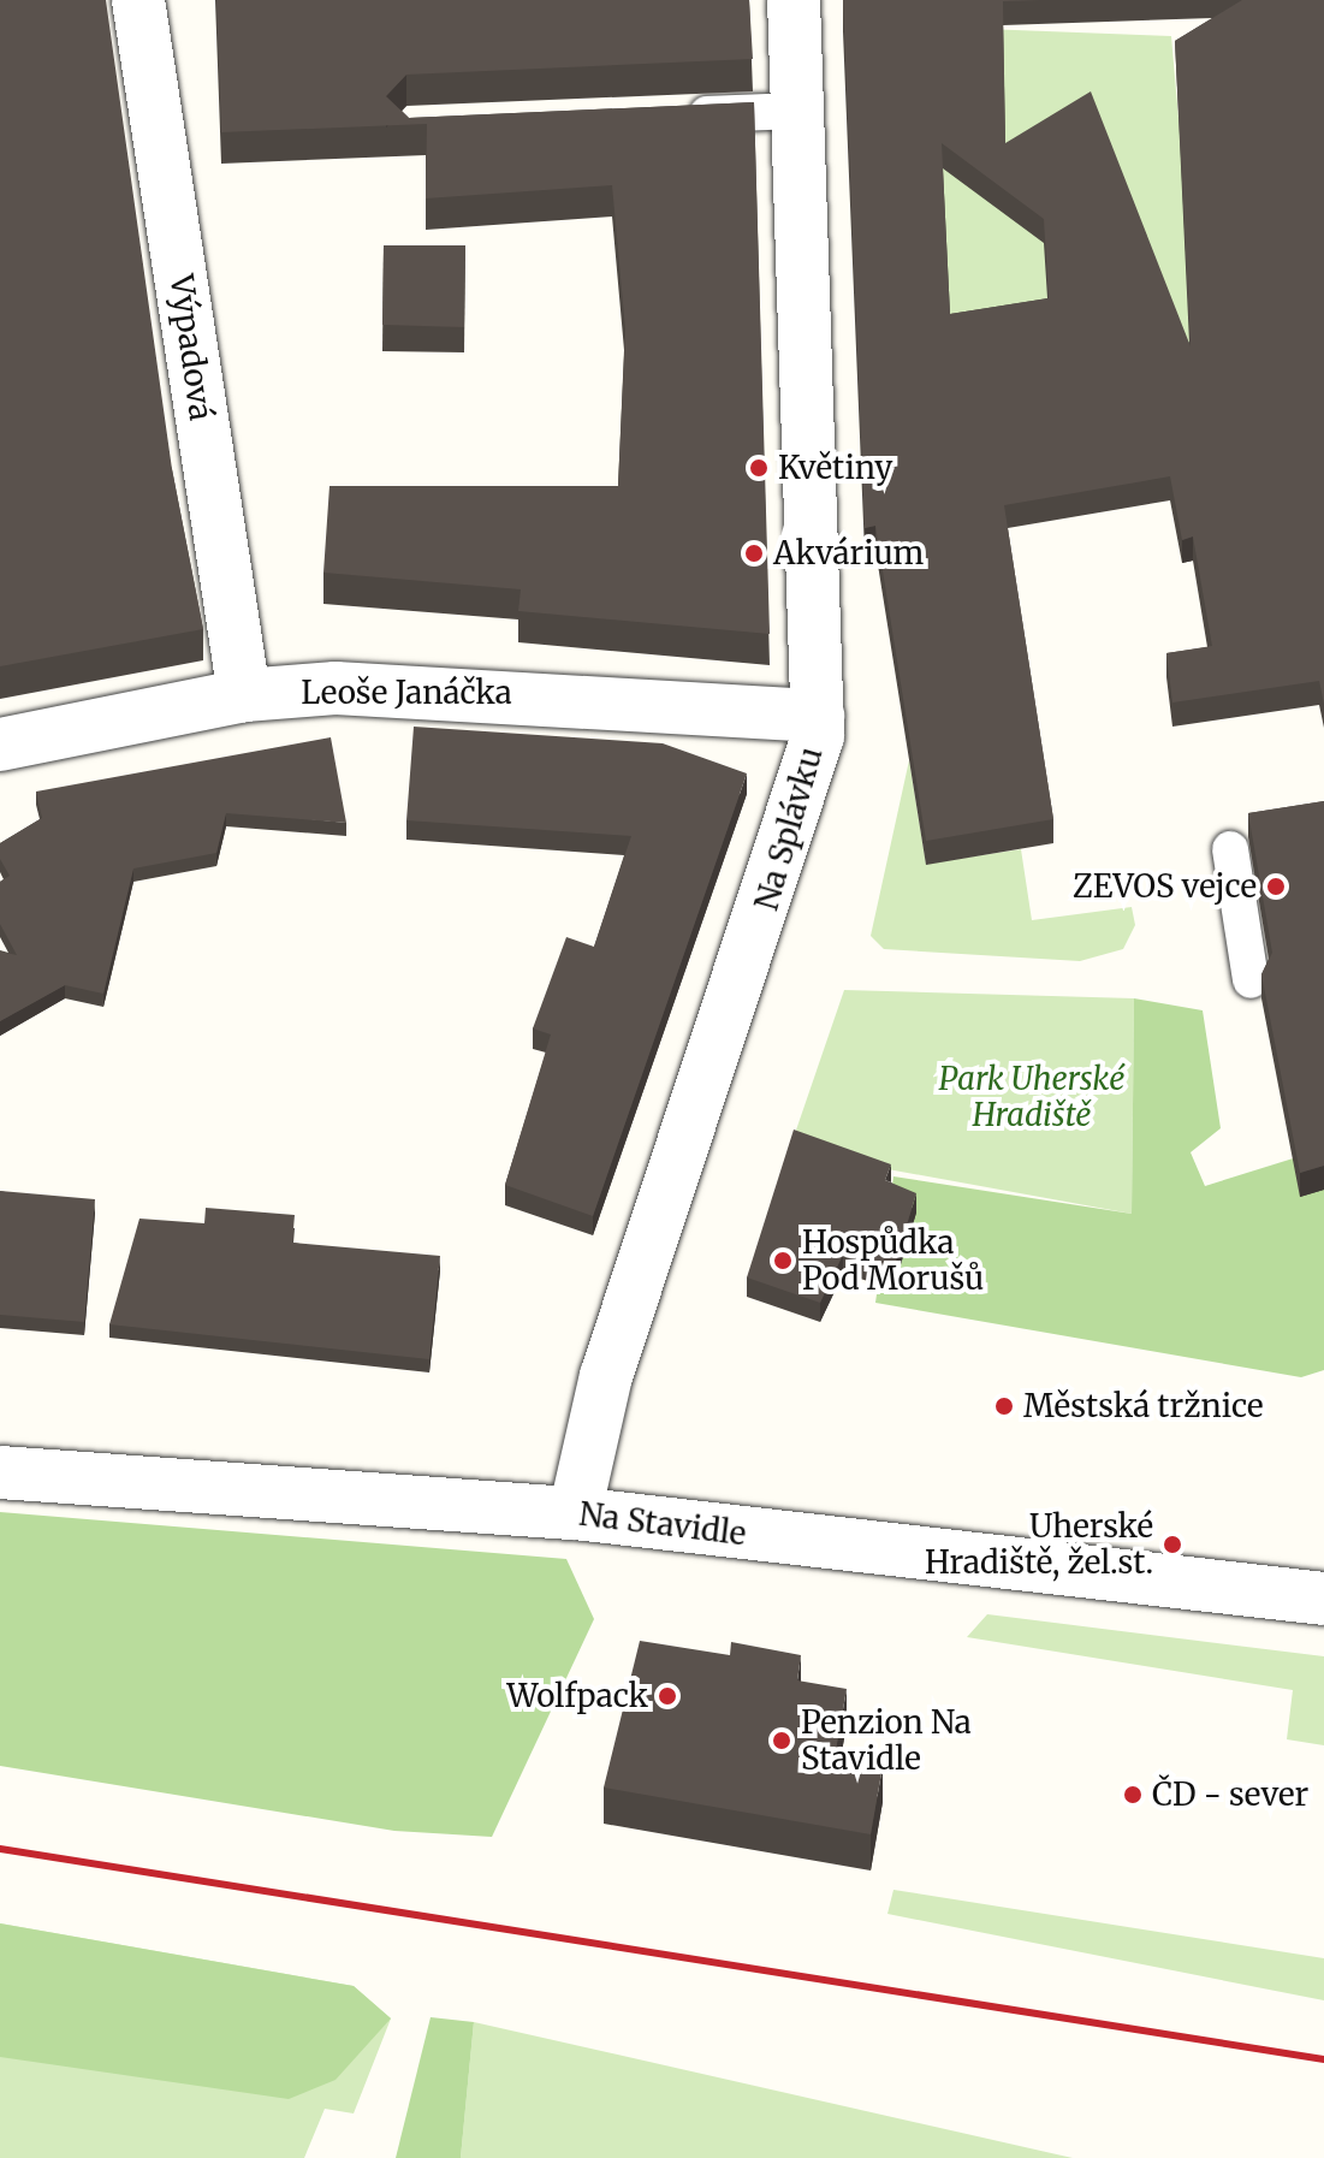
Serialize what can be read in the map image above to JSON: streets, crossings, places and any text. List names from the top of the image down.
{
  "streets": {
    "street": [
      "Výpadová",
      "Leoše Janáčka",
      "Na Splávku",
      "Na Stavidle"
    ]
  },
  "crossings": [
    ["Výpadová", "Leoše Janáčka"],
    ["Leoše Janáčka", "Na Splávku"],
    ["Na Splávku", "Na Stavidle"]
  ],
  "parks": ["Park Uherské Hradiště"],
  "places": [
    "Květiny",
    "Akvárium",
    "ZEVOS vejce",
    "Hospůdka Pod Morušů",
    "Městská tržnice",
    "Uherské Hradiště, žel.st.",
    "Wolfpack",
    "Penzion Na Stavidle",
    "ČD - sever"
  ]
}
